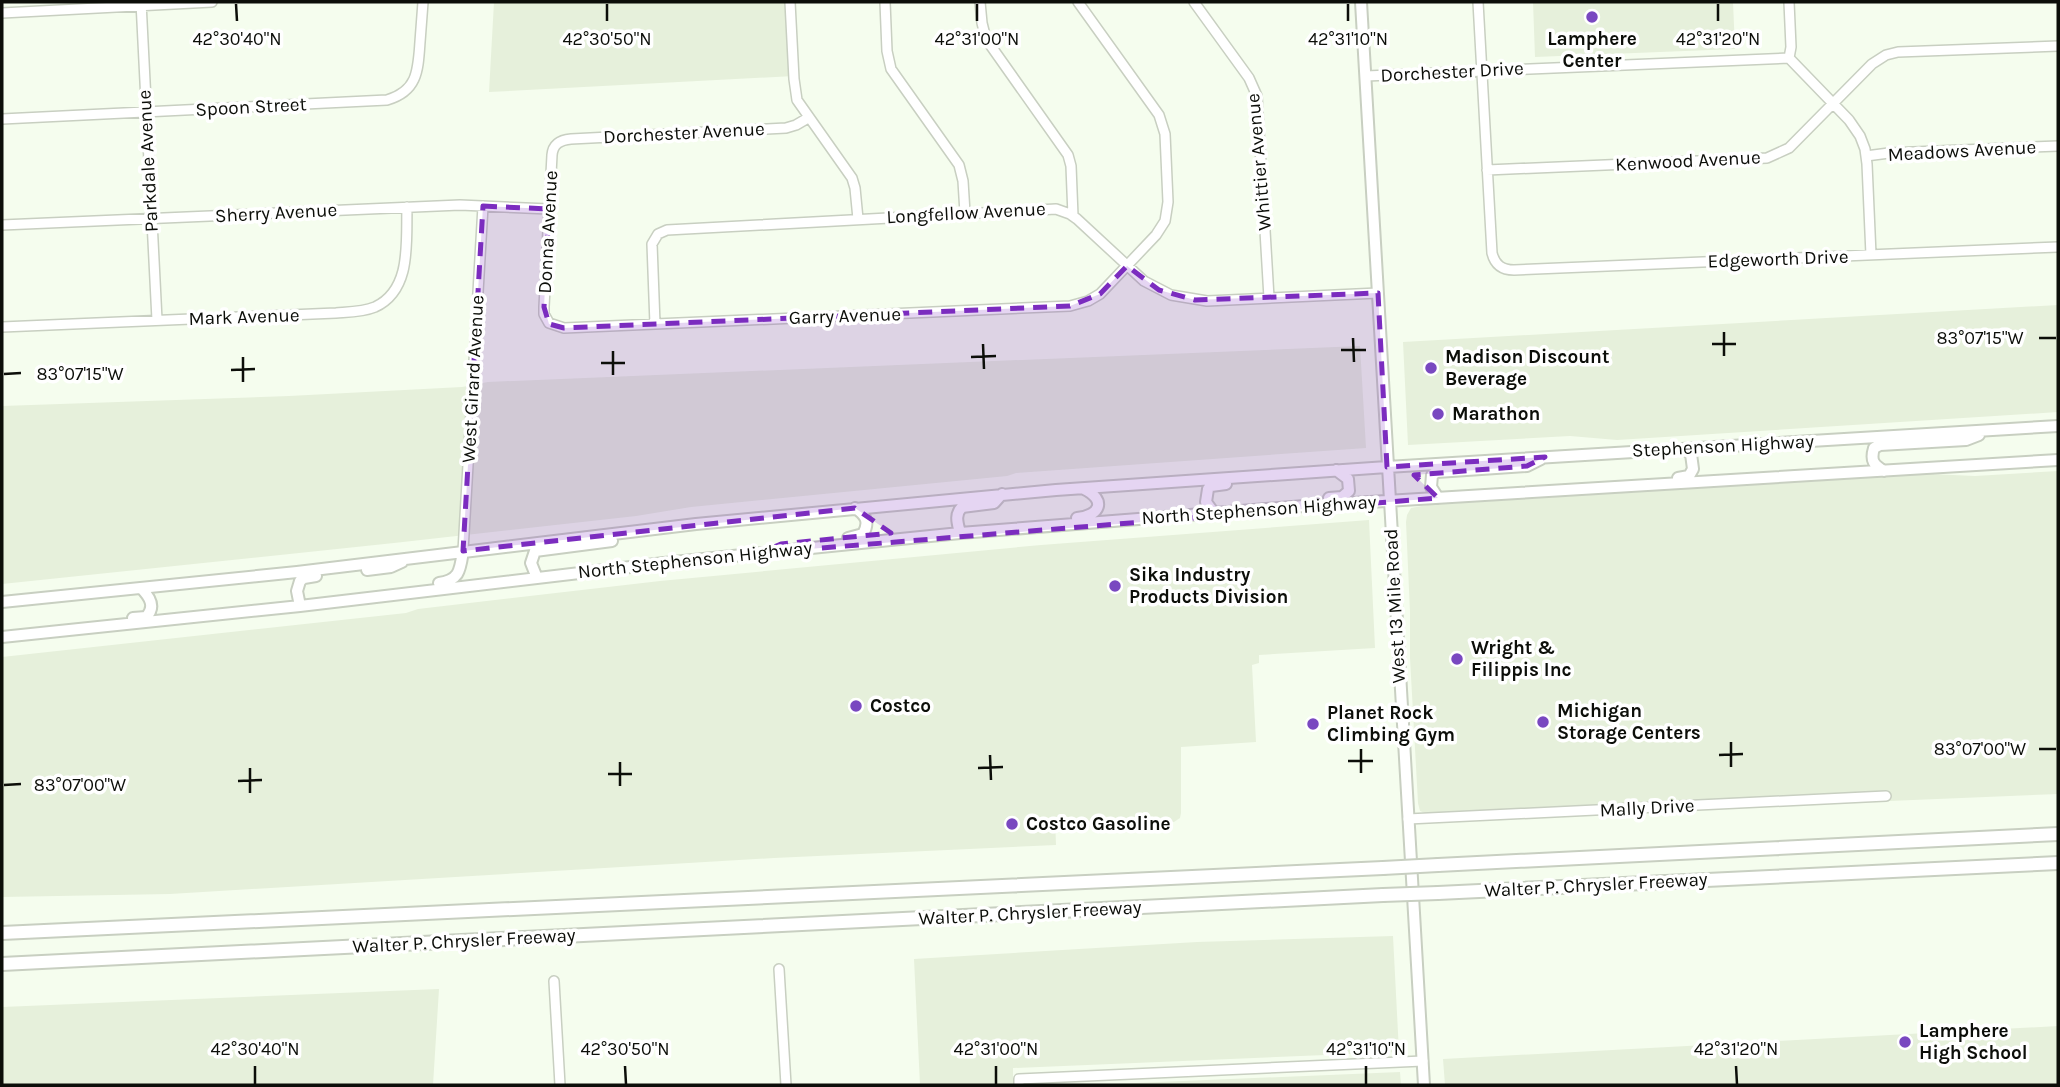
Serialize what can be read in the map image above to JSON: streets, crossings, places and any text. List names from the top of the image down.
{
  "streets": {
    "highway": ["Walter P. Chrysler Freeway"],
    "main road": ["Stephenson Highway", "North Stephenson Highway", "West 13 Mile Road"],
    "street": [
      "Dorchester Drive",
      "Spoon Street",
      "Dorchester Avenue",
      "Meadows Avenue",
      "Parkdale Avenue",
      "Kenwood Avenue",
      "Whittier Avenue",
      "Sherry Avenue",
      "Longfellow Avenue",
      "Donna Avenue",
      "Edgeworth Drive",
      "Garry Avenue",
      "Mark Avenue",
      "West Girard Avenue",
      "Mally Drive"
    ]
  },
  "crossings": [
    ["Dorchester Drive", "West 13 Mile Road"],
    ["Spoon Street", "Parkdale Avenue"],
    ["Dorchester Avenue", "Donna Avenue"],
    ["Parkdale Avenue", "Sherry Avenue"],
    ["Parkdale Avenue", "Mark Avenue"],
    ["Kenwood Avenue", "Edgeworth Drive"],
    ["Whittier Avenue", "Longfellow Avenue"],
    ["Sherry Avenue", "Donna Avenue"],
    ["Sherry Avenue", "Mark Avenue"],
    ["Sherry Avenue", "West Girard Avenue"],
    ["Longfellow Avenue", "Garry Avenue"],
    ["Longfellow Avenue", "West 13 Mile Road"],
    ["Donna Avenue", "Garry Avenue"],
    ["West Girard Avenue", "North Stephenson Highway"],
    ["Stephenson Highway", "North Stephenson Highway"],
    ["Stephenson Highway", "West 13 Mile Road"],
    ["North Stephenson Highway", "West 13 Mile Road"],
    ["West 13 Mile Road", "Mally Drive"]
  ],
  "places": [
    "Lamphere Center",
    "Madison Discount Beverage",
    "Marathon",
    "Sika Industry Products Division",
    "Wright & Filippis Inc",
    "Costco",
    "Michigan Storage Centers",
    "Planet Rock Climbing Gym",
    "Costco Gasoline",
    "Lamphere High School"
  ],
  "coordinates": [
    "42°30'40\"N",
    "42°30'50\"N",
    "42°31'00\"N",
    "42°31'10\"N",
    "42°31'20\"N",
    "83°07'15\"W",
    "83°07'00\"W"
  ]
}
